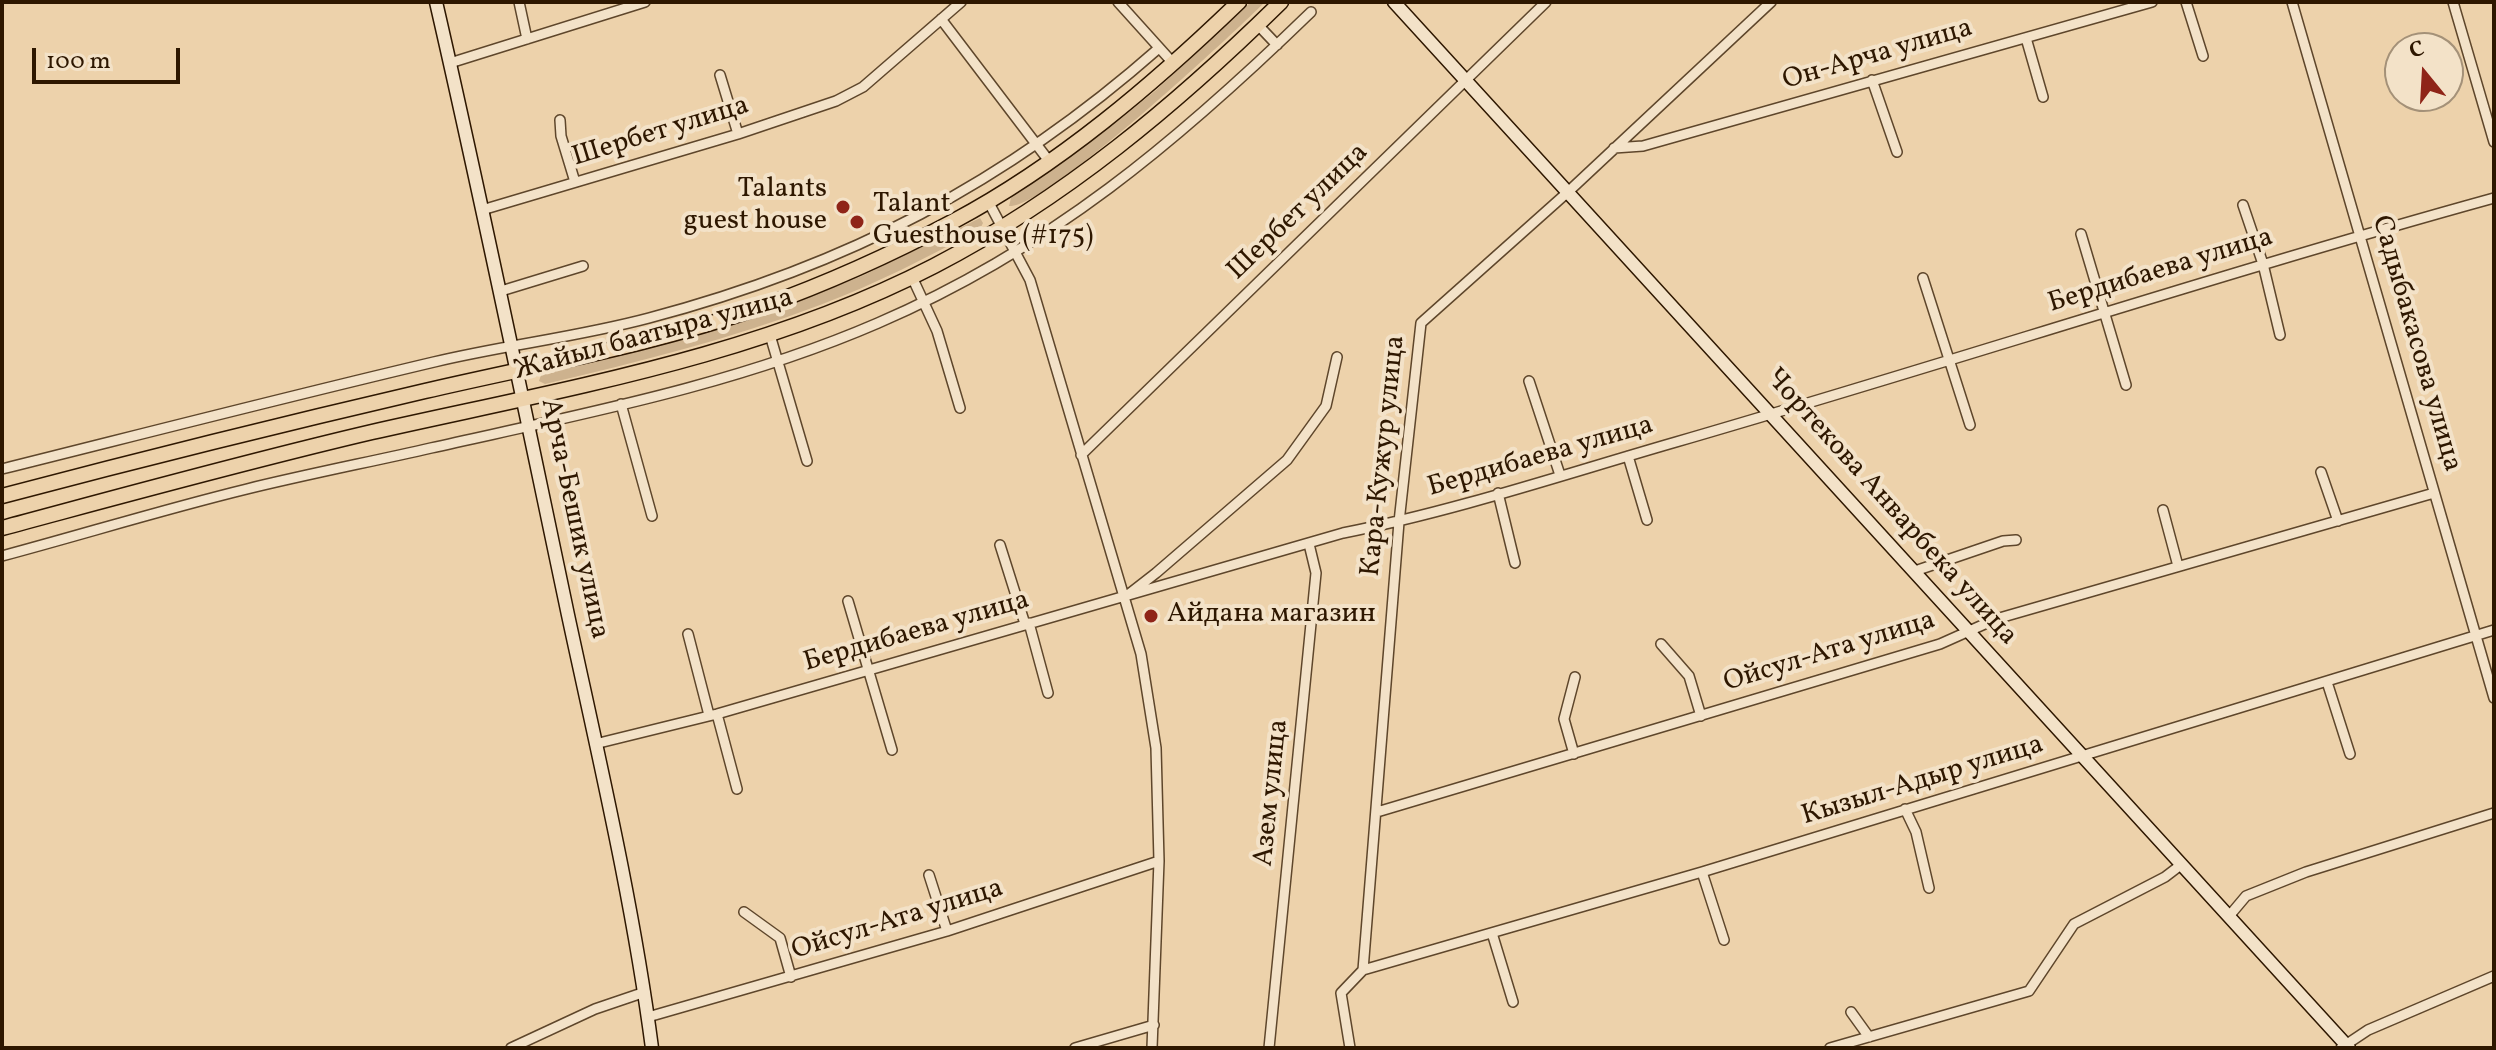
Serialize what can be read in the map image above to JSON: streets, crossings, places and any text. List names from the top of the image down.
{
  "streets": {
    "main road": ["Жайыл баатыра улица"],
    "street": [
      "Он-Арча улица",
      "Шербет улица",
      "Бердибаева улица",
      "Садыбакасова улица",
      "Кара-Кужур улица",
      "Чортекова Анварбека улица",
      "Арча-Бешик улица",
      "Ойсул-Ата улица",
      "Кызыл-Адыр улица",
      "Азем улица"
    ]
  },
  "crossings": [
    ["Он-Арча улица", "Кара-Кужур улица"],
    ["Шербет улица", "Чортекова Анварбека улица"],
    ["Шербет улица", "Арча-Бешик улица"],
    ["Бердибаева улица", "Садыбакасова улица"],
    ["Бердибаева улица", "Кара-Кужур улица"],
    ["Бердибаева улица", "Чортекова Анварбека улица"],
    ["Бердибаева улица", "Арча-Бешик улица"],
    ["Бердибаева улица", "Азем улица"],
    ["Жайыл баатыра улица", "Арча-Бешик улица"],
    ["Садыбакасова улица", "Ойсул-Ата улица"],
    ["Садыбакасова улица", "Кызыл-Адыр улица"],
    ["Кара-Кужур улица", "Чортекова Анварбека улица"],
    ["Кара-Кужур улица", "Ойсул-Ата улица"],
    ["Кара-Кужур улица", "Кызыл-Адыр улица"],
    ["Чортекова Анварбека улица", "Ойсул-Ата улица"],
    ["Чортекова Анварбека улица", "Кызыл-Адыр улица"],
    ["Арча-Бешик улица", "Ойсул-Ата улица"]
  ],
  "places": ["Talants guest house", "Talant Guesthouse (#175)", "Айдана магазин"],
  "scale_bar": "100 m",
  "north": "top"
}
